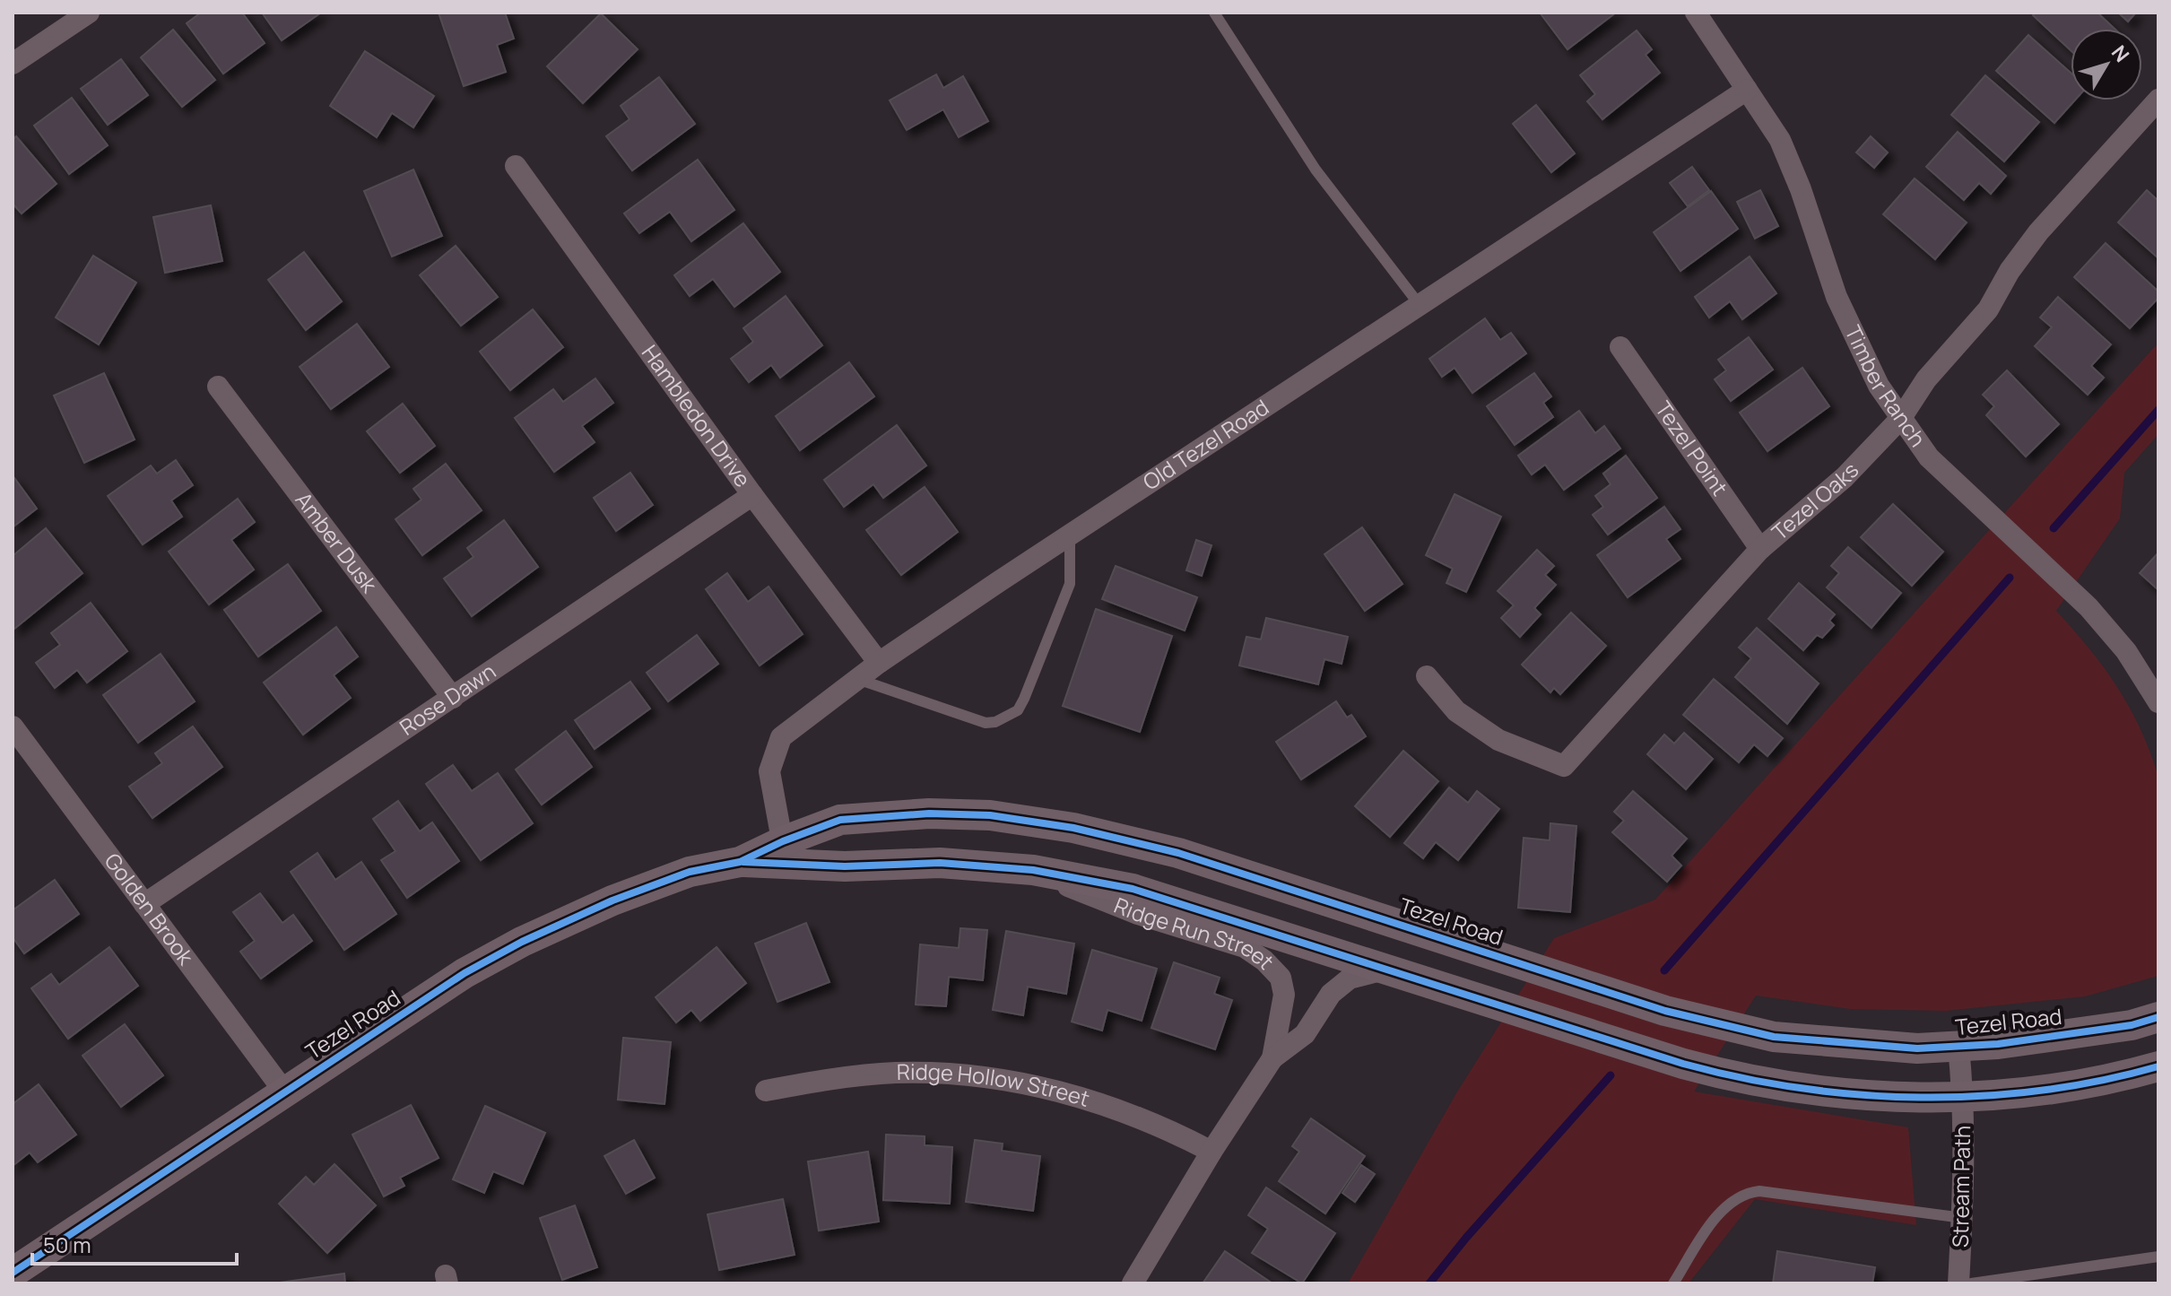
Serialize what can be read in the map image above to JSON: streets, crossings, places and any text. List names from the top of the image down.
{
  "streets": {
    "main road": ["Tezel Road"],
    "street": [
      "Timber Ranch",
      "Hambledon Drive",
      "Old Tezel Road",
      "Tezel Point",
      "Tezel Oaks",
      "Amber Dusk",
      "Rose Dawn",
      "Golden Brook",
      "Ridge Run Street",
      "Ridge Hollow Street",
      "Stream Path"
    ]
  },
  "crossings": [
    ["Timber Ranch", "Old Tezel Road"],
    ["Timber Ranch", "Tezel Oaks"],
    ["Hambledon Drive", "Old Tezel Road"],
    ["Hambledon Drive", "Rose Dawn"],
    ["Old Tezel Road", "Tezel Road"],
    ["Tezel Point", "Tezel Oaks"],
    ["Amber Dusk", "Rose Dawn"],
    ["Rose Dawn", "Golden Brook"],
    ["Golden Brook", "Tezel Road"],
    ["Tezel Road", "Ridge Run Street"],
    ["Tezel Road", "Stream Path"],
    ["Ridge Run Street", "Ridge Hollow Street"]
  ],
  "scale_bar": "50 m",
  "north": "top right"
}
